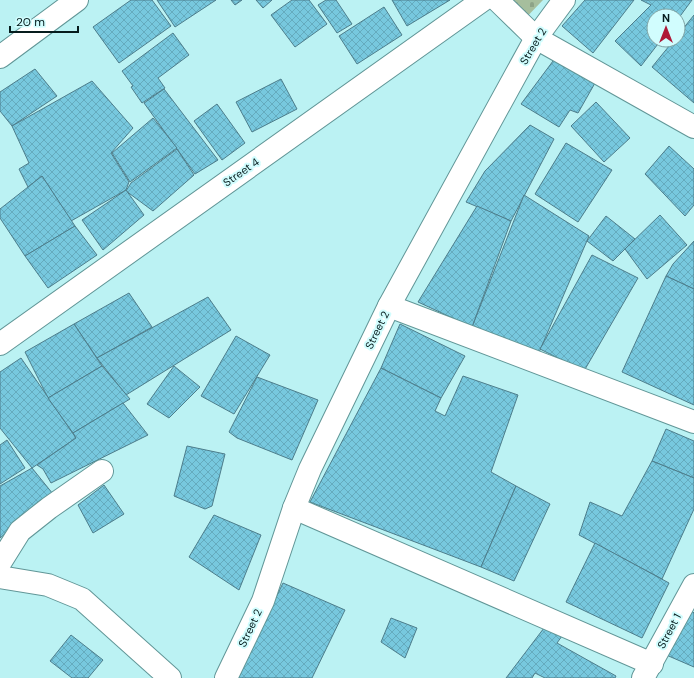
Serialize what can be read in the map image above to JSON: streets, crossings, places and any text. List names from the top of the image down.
{
  "streets": {
    "street": ["Street 2", "Street 4", "Street 1"]
  },
  "scale_bar": "20 m",
  "north": "top"
}
